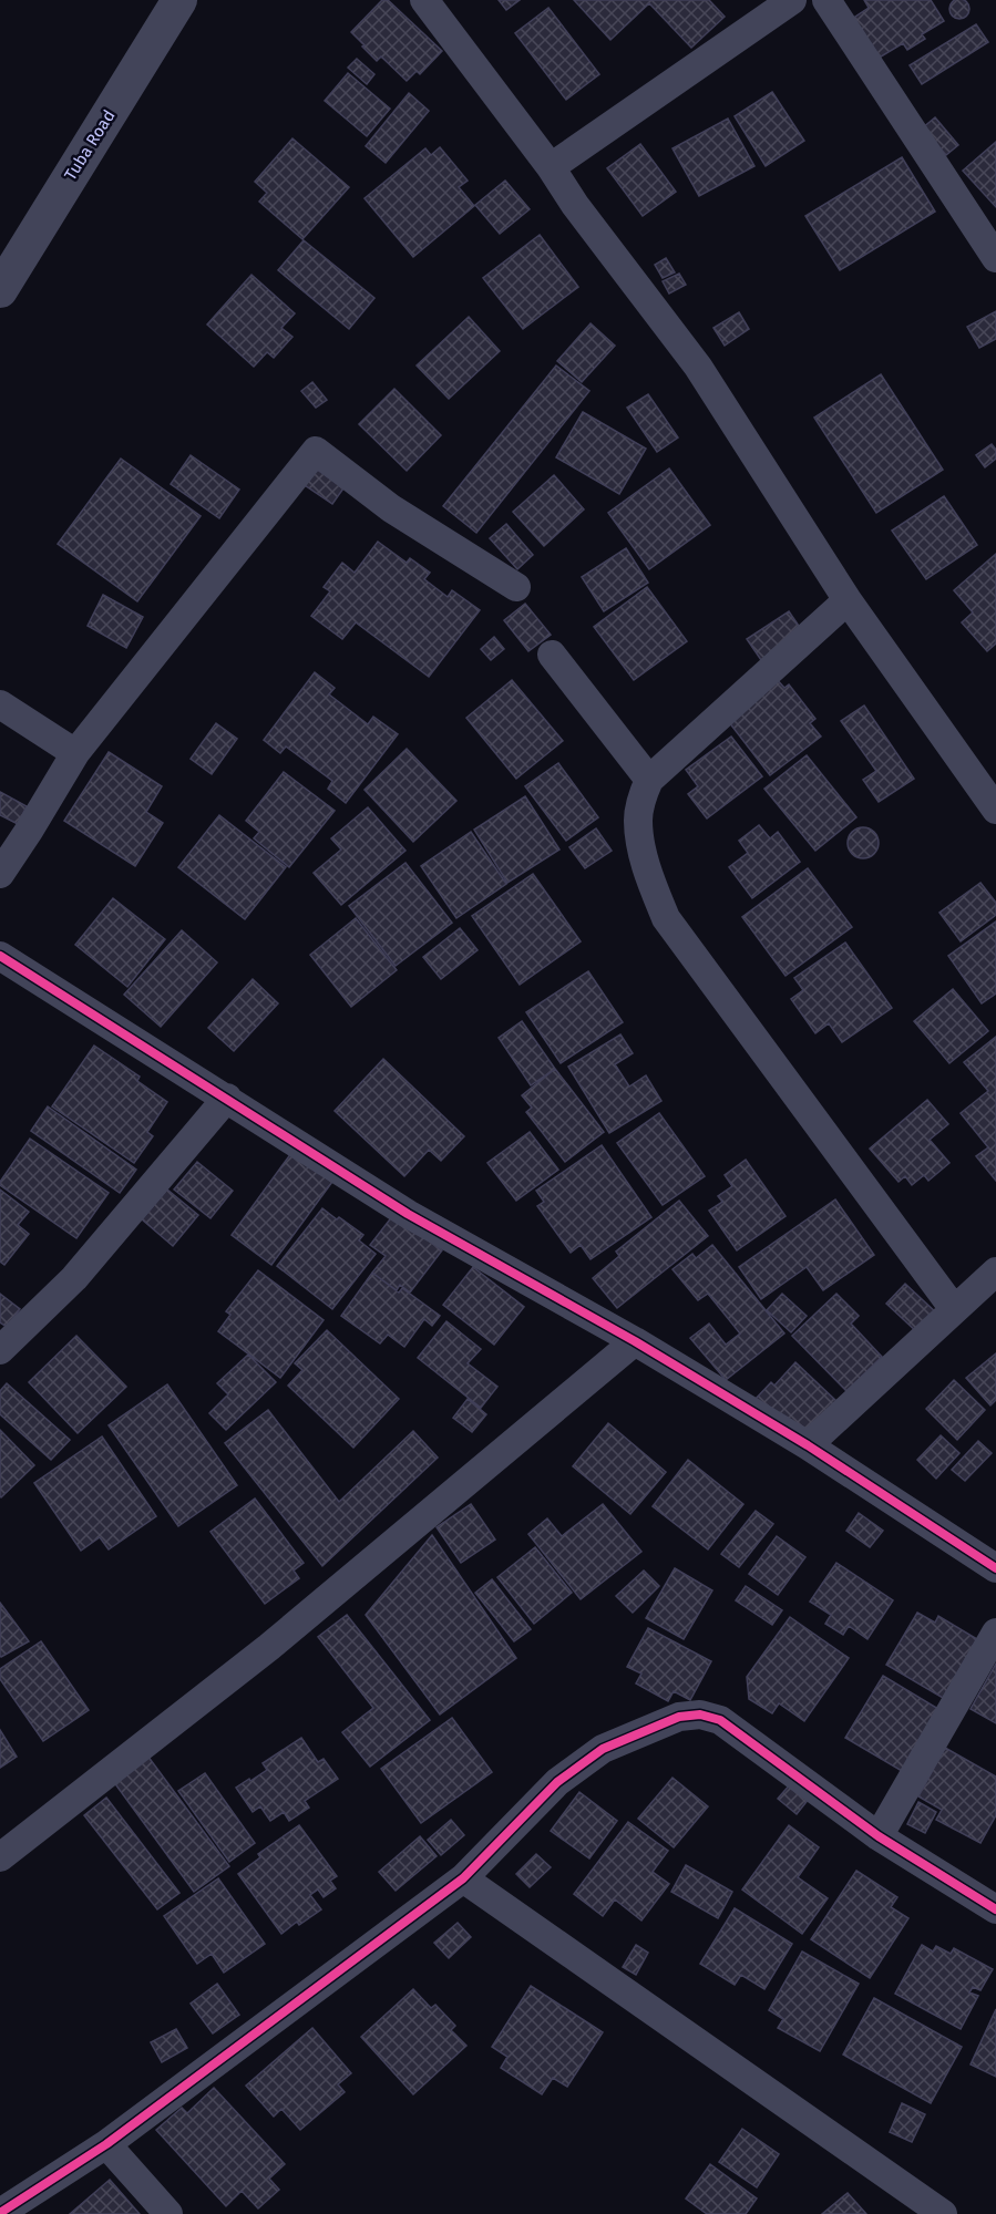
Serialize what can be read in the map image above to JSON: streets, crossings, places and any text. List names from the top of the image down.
{
  "streets": {
    "street": ["Tuba Road"]
  }
}
